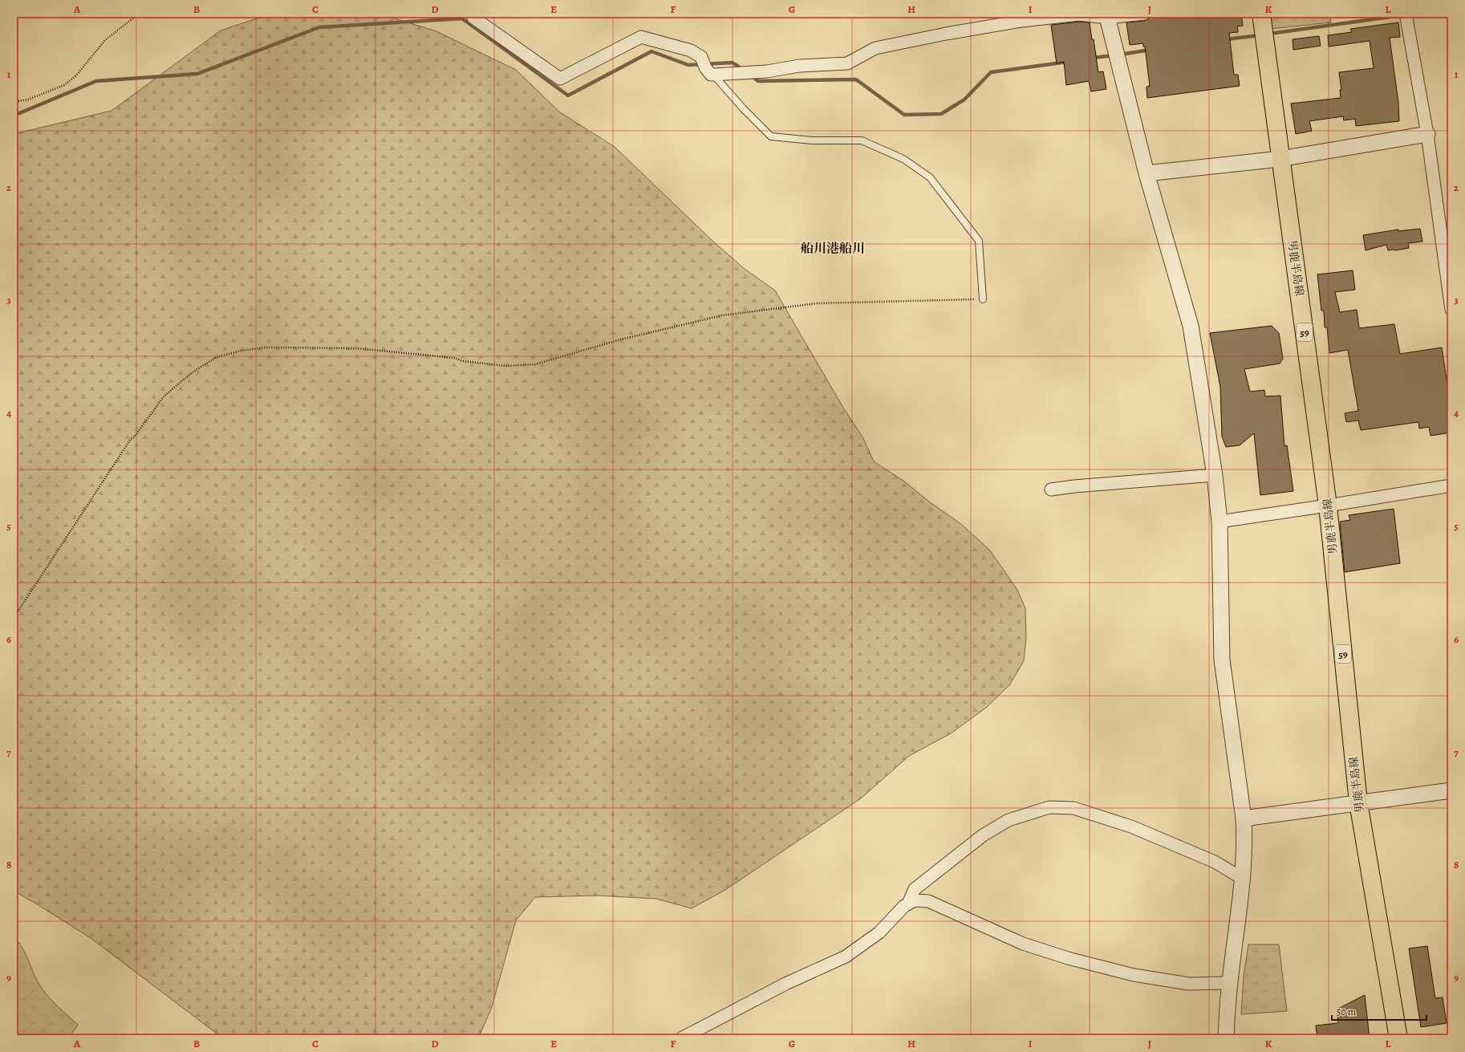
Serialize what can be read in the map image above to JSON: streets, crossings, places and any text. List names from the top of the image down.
{
  "streets": {
    "main road": ["男鹿半島線", "59"]
  },
  "districts": ["船川港船川"],
  "scale_bar": "50 m",
  "grid": {
    "columns": [
      "A",
      "B",
      "C",
      "D",
      "E",
      "F",
      "G",
      "H",
      "I",
      "J",
      "K",
      "L"
    ],
    "rows": [
      "1",
      "2",
      "3",
      "4",
      "5",
      "6",
      "7",
      "8",
      "9"
    ]
  }
}
